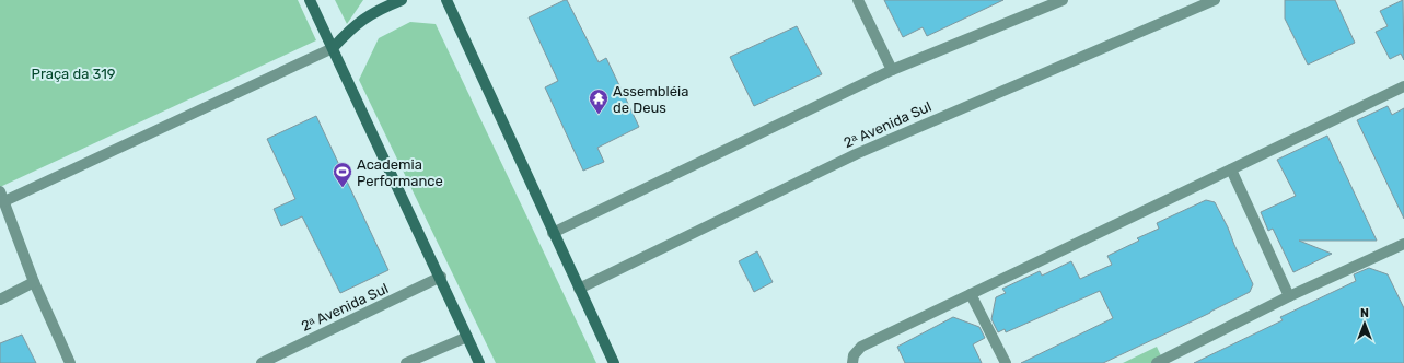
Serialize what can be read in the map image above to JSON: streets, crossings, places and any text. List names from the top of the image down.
{
  "streets": {
    "street": ["2ᵃ Avenida Sul"]
  },
  "parks": ["Praça da 319"],
  "places": {
    "temple": ["Assembléia de Deus"],
    "sports": ["Academia Performance"]
  },
  "north": "top"
}
